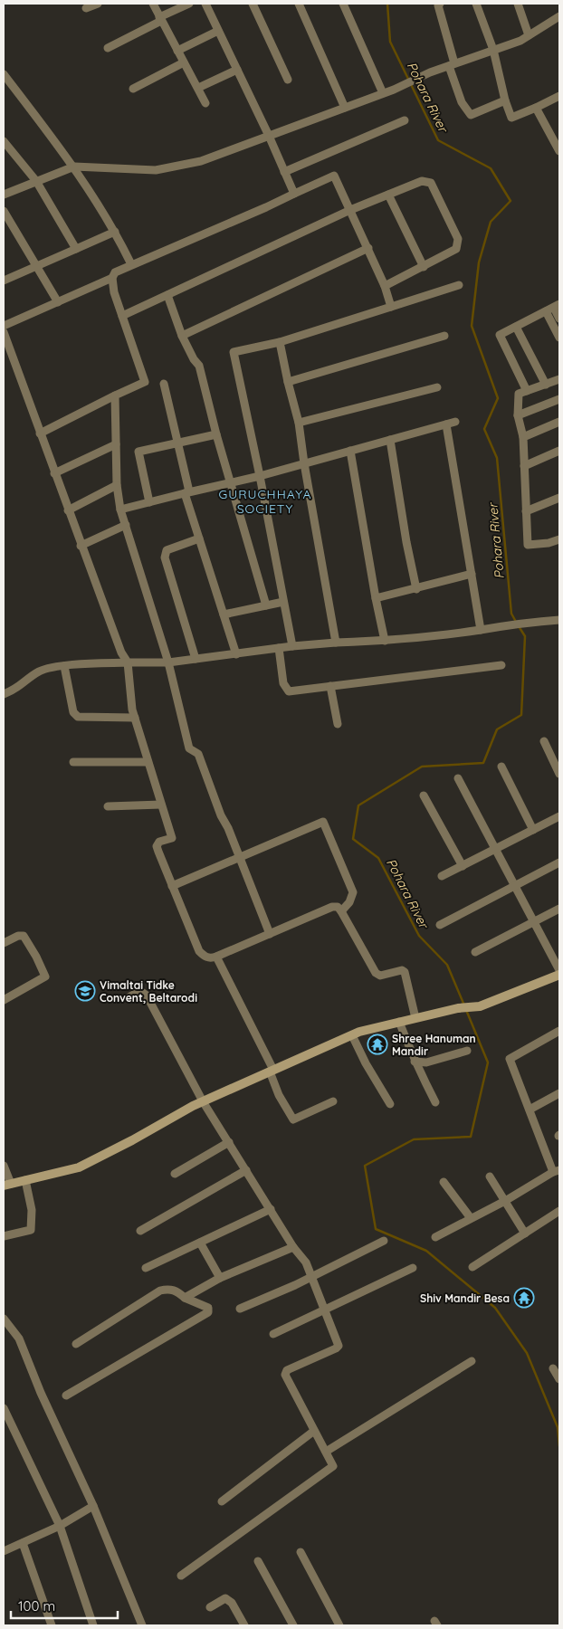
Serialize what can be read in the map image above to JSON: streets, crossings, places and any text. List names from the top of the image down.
{
  "districts": ["GURUCHHAYA SOCIETY"],
  "water": ["Pohara River"],
  "places": {
    "school or university": ["Vimaltai Tidke Convent, Beltarodi"],
    "temple": ["Shree Hanuman Mandir", "Shiv Mandir Besa"]
  },
  "scale_bar": "100 m"
}
